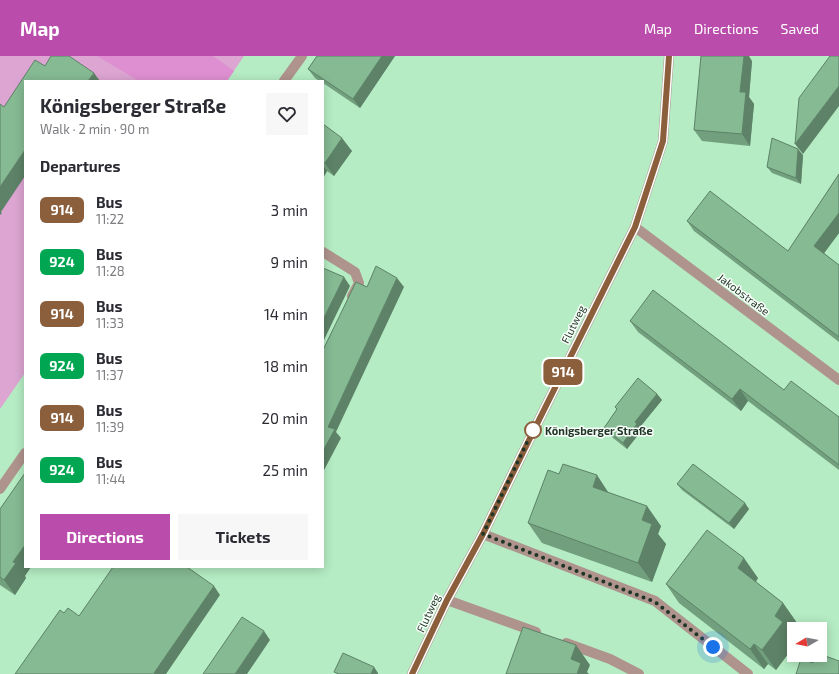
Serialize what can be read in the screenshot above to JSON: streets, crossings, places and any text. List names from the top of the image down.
{
  "streets": {
    "street": ["Jakobstraße", "Flutweg"]
  },
  "crossings": [
    ["Jakobstraße", "Flutweg"]
  ],
  "places": ["Königsberger Straße"],
  "lines": ["bus line 914"],
  "north": "left",
  "page": {
    "header": "Map",
    "nav": ["Map", "Directions", "Saved"],
    "on_map": "914",
    "heading": [
      ["Königsberger Straße", "Walk · 2 min · 90 m"],
      "Departures"
    ],
    "list": [
      {
        "mark": "914",
        "name": "Bus",
        "note": "11:22",
        "value": "3 min"
      },
      {
        "mark": "924",
        "name": "Bus",
        "note": "11:28",
        "value": "9 min"
      },
      {
        "mark": "914",
        "name": "Bus",
        "note": "11:33",
        "value": "14 min"
      },
      {
        "mark": "924",
        "name": "Bus",
        "note": "11:37",
        "value": "18 min"
      },
      {
        "mark": "914",
        "name": "Bus",
        "note": "11:39",
        "value": "20 min"
      },
      {
        "mark": "924",
        "name": "Bus",
        "note": "11:44",
        "value": "25 min"
      }
    ],
    "buttons": ["Directions", "Tickets"]
  }
}
